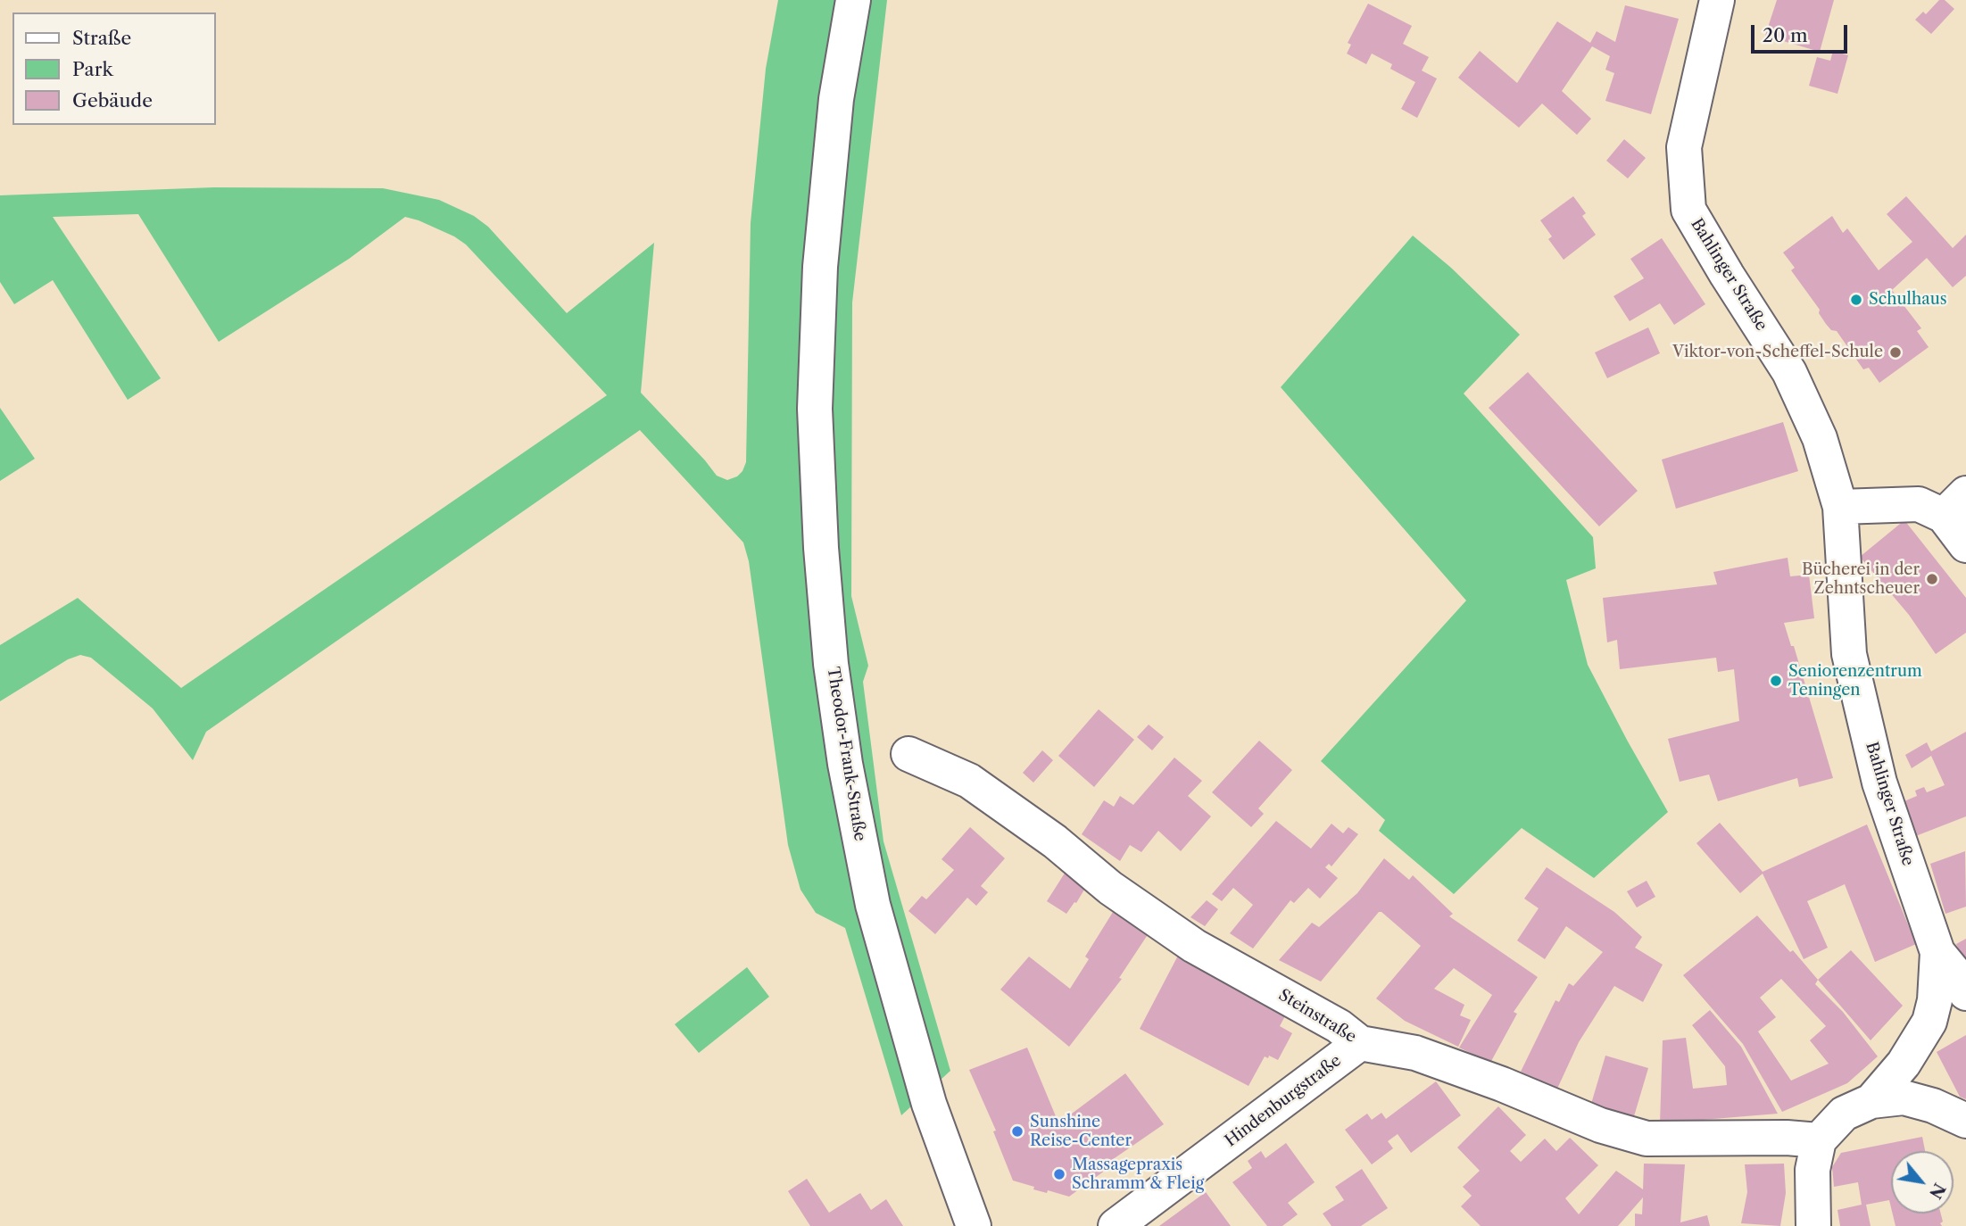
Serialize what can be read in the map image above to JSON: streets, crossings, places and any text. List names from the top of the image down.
{
  "streets": {
    "street": [
      "Bahlinger Straße",
      "Theodor-Frank-Straße",
      "Steinstraße",
      "Hindenburgstraße"
    ]
  },
  "crossings": [
    ["Bahlinger Straße", "Steinstraße"],
    ["Steinstraße", "Hindenburgstraße"]
  ],
  "places": [
    "Schulhaus",
    "Viktor-von-Scheffel-Schule",
    "Bücherei in der Zehntscheuer",
    "Seniorenzentrum Teningen",
    "Sunshine Reise-Center",
    "Massagepraxis Schramm & Fleig"
  ],
  "legend": ["Straße", "Park", "Gebäude"],
  "scale_bar": "20 m",
  "north": "bottom right"
}
